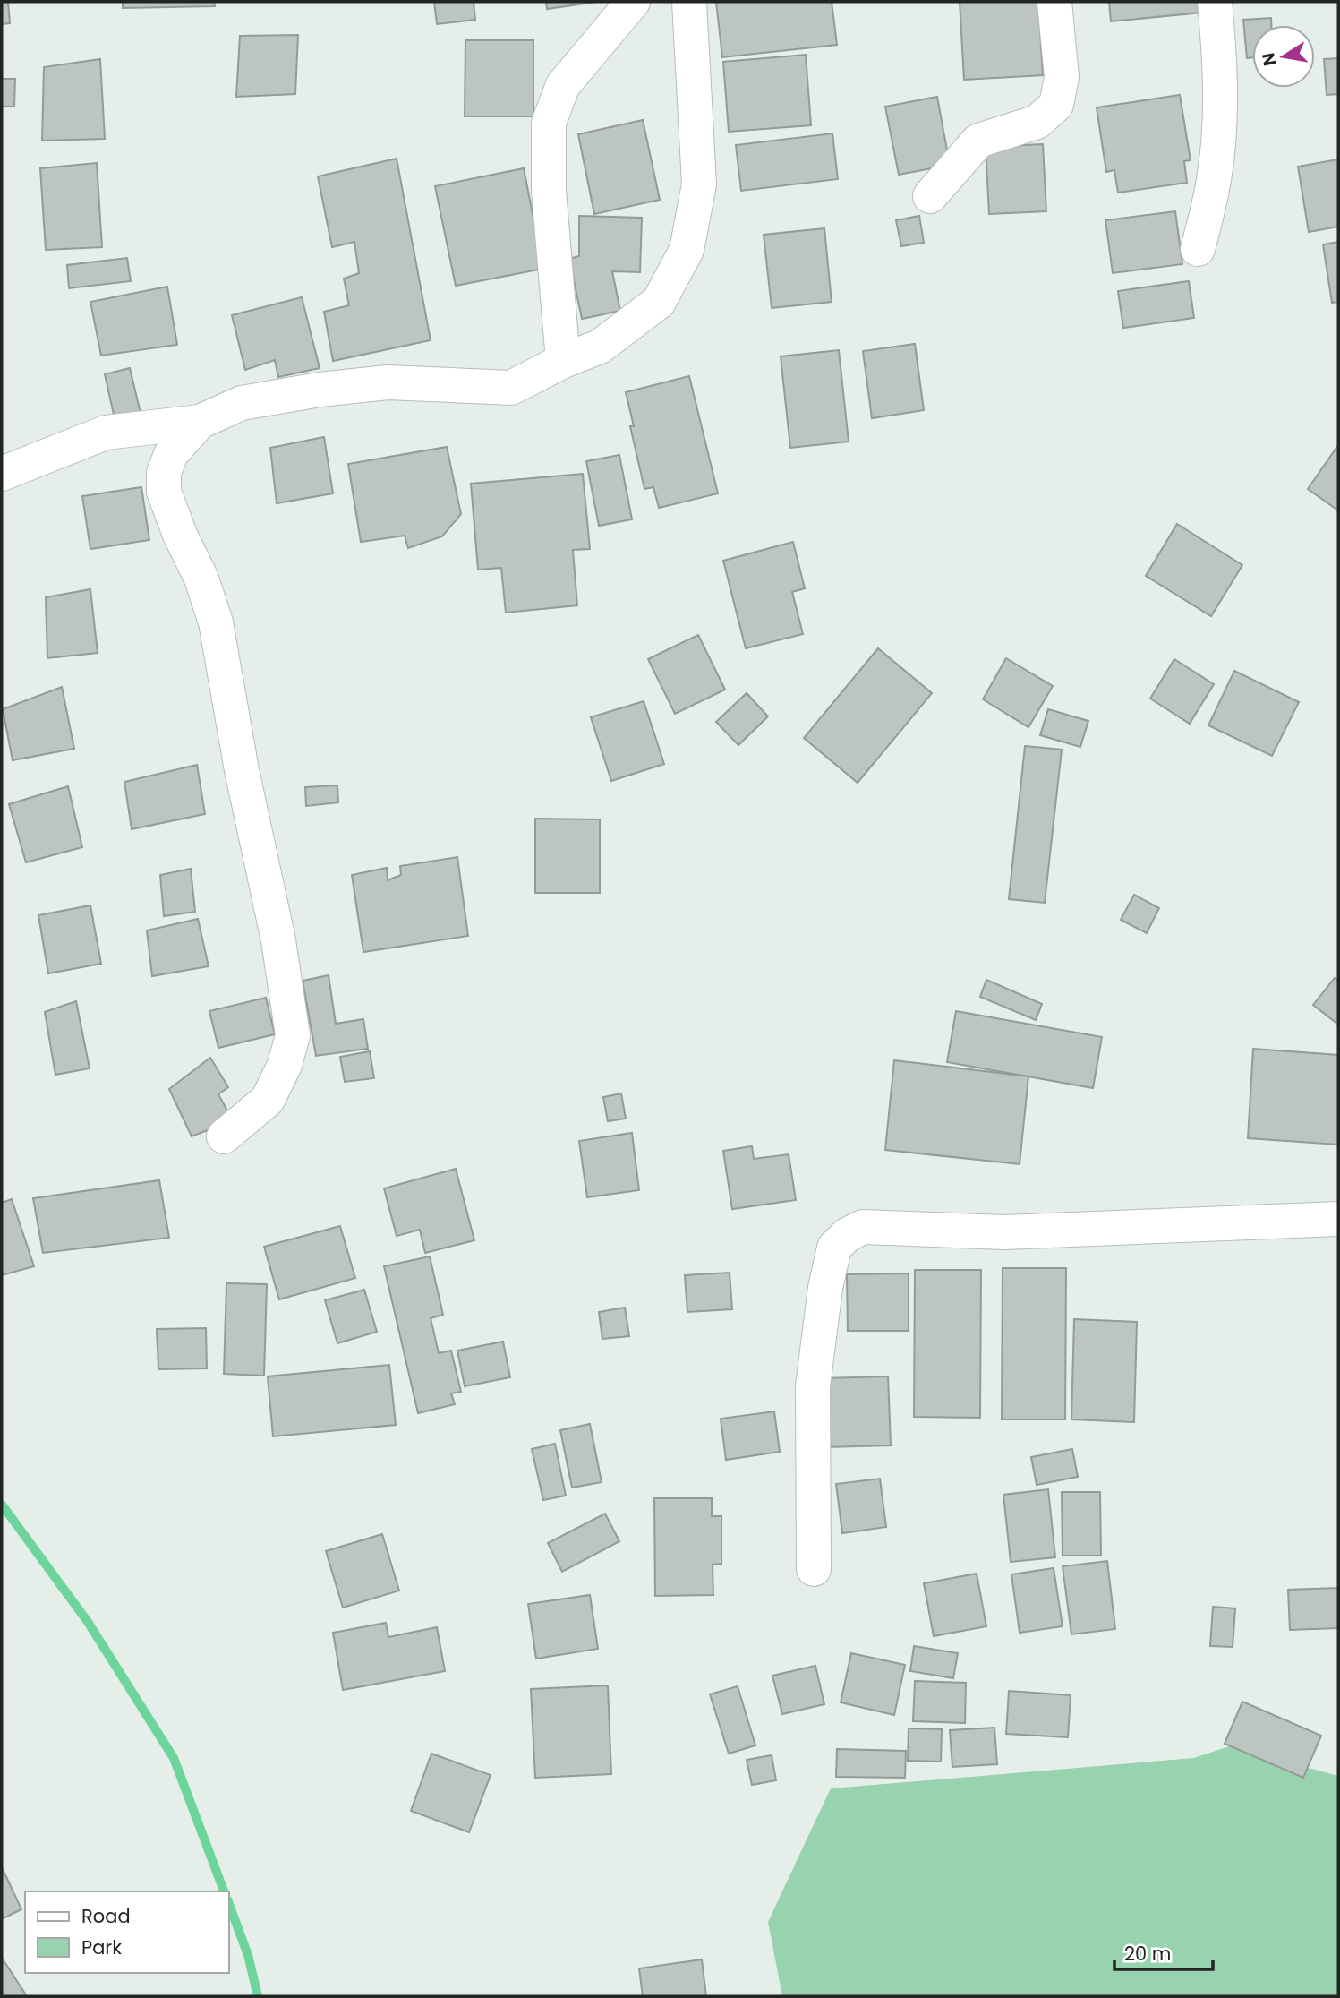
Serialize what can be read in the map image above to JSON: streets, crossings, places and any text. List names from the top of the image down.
{
  "legend": ["Road", "Park"],
  "scale_bar": "20 m",
  "north": "left"
}
